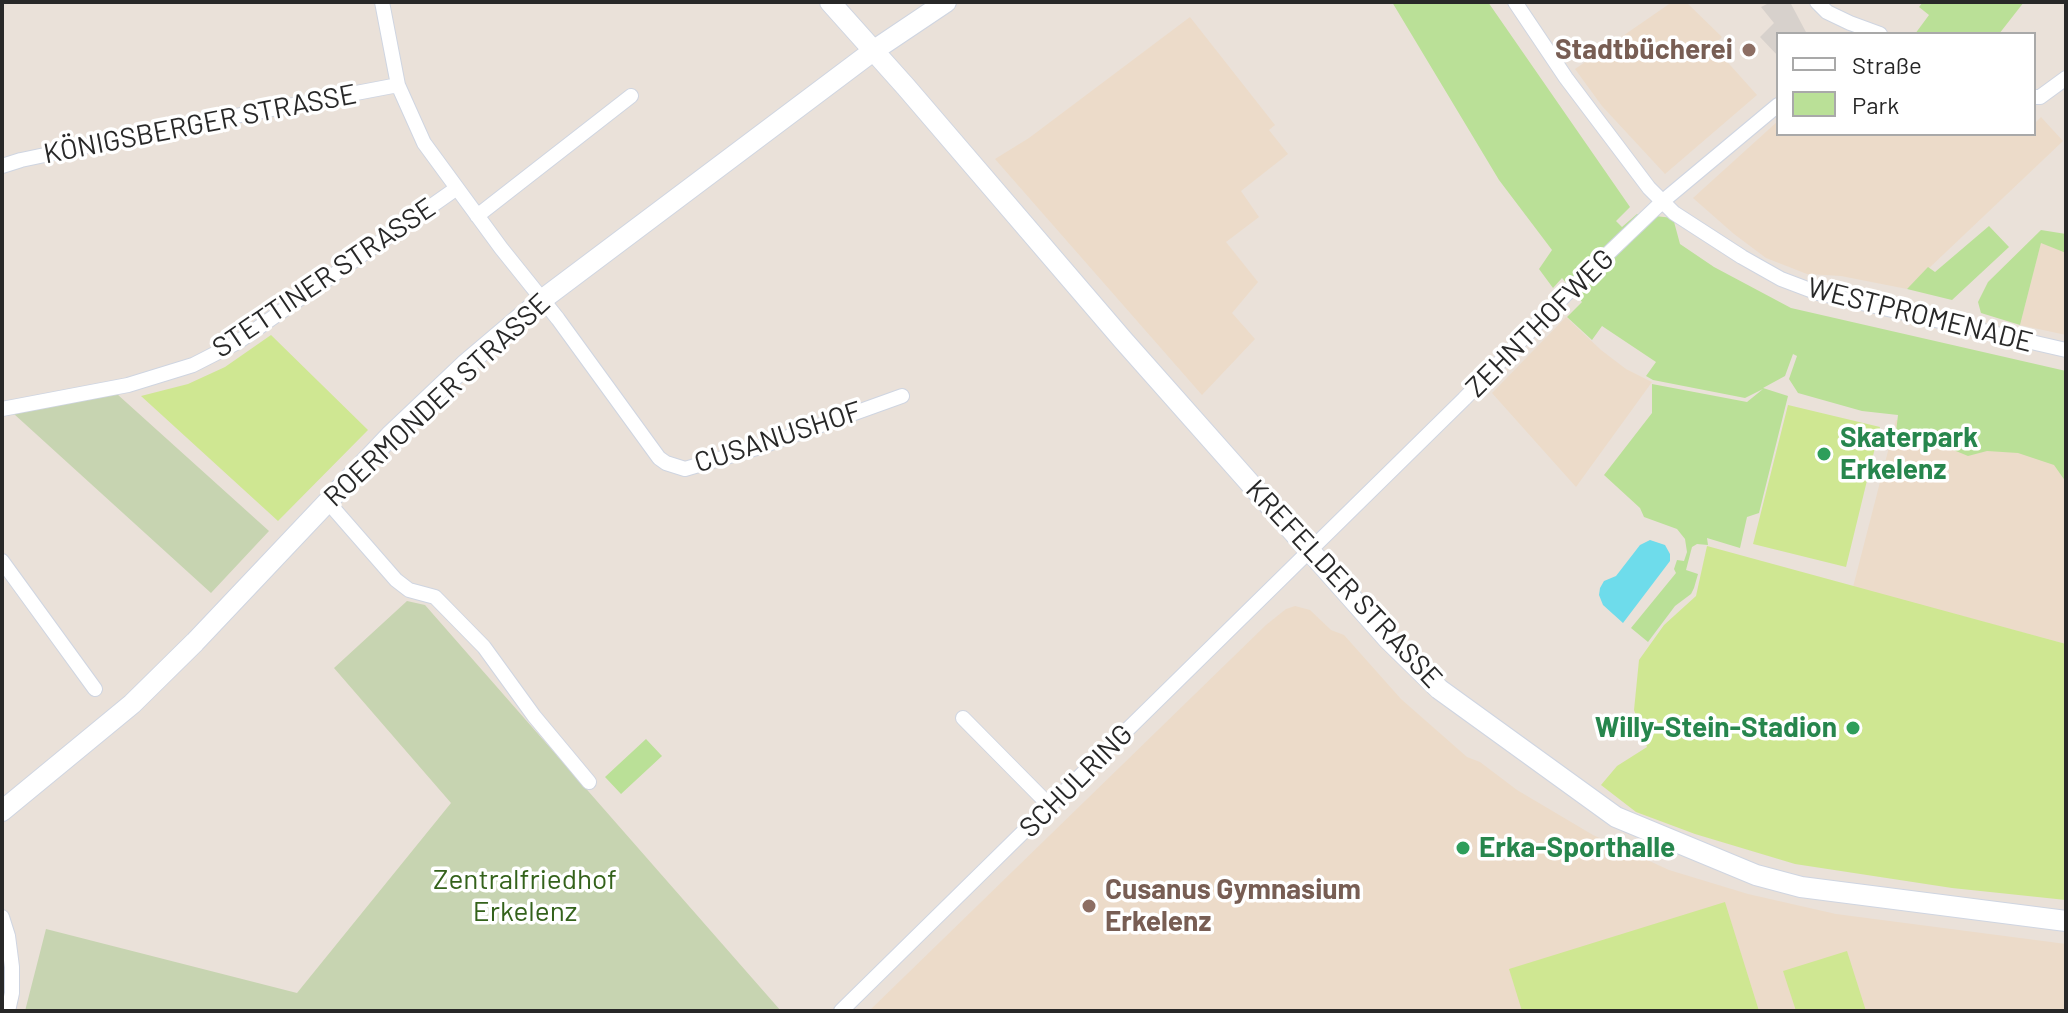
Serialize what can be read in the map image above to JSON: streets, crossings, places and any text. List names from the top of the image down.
{
  "streets": {
    "main road": ["ROERMONDER STRASSE", "KREFELDER STRASSE"],
    "street": [
      "KÖNIGSBERGER STRASSE",
      "STETTINER STRASSE",
      "WESTPROMENADE",
      "ZEHNTHOFWEG",
      "CUSANUSHOF",
      "SCHULRING"
    ]
  },
  "crossings": [
    ["KÖNIGSBERGER STRASSE", "CUSANUSHOF"],
    ["STETTINER STRASSE", "CUSANUSHOF"],
    ["WESTPROMENADE", "ZEHNTHOFWEG"],
    ["ZEHNTHOFWEG", "KREFELDER STRASSE"],
    ["ZEHNTHOFWEG", "SCHULRING"],
    ["ROERMONDER STRASSE", "CUSANUSHOF"],
    ["ROERMONDER STRASSE", "KREFELDER STRASSE"],
    ["KREFELDER STRASSE", "SCHULRING"]
  ],
  "parks": ["Zentralfriedhof Erkelenz"],
  "places": [
    "Stadtbücherei",
    "Skaterpark Erkelenz",
    "Willy-Stein-Stadion",
    "Erka-Sporthalle",
    "Cusanus Gymnasium Erkelenz"
  ],
  "legend": ["Straße", "Park"]
}
